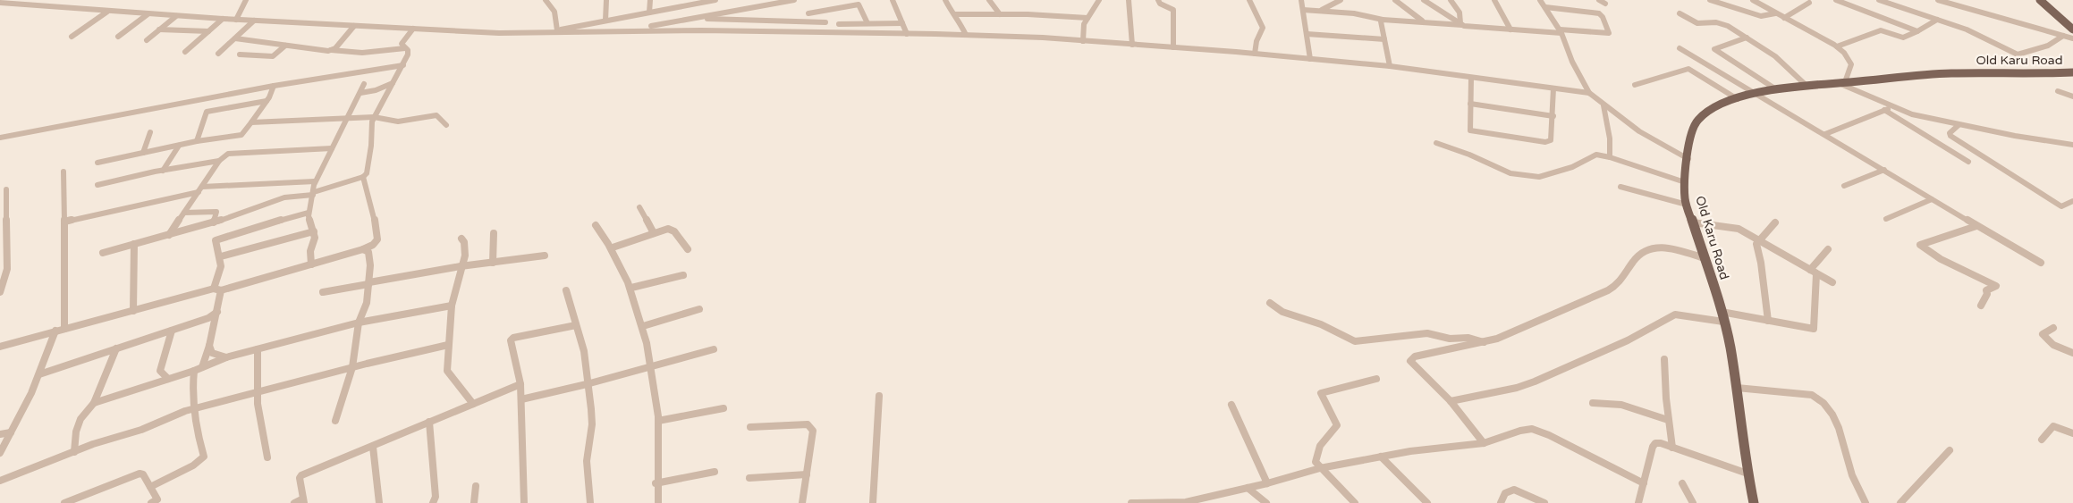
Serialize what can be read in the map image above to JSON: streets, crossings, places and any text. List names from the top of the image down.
{
  "streets": {
    "main road": ["Old Karu Road"]
  }
}
